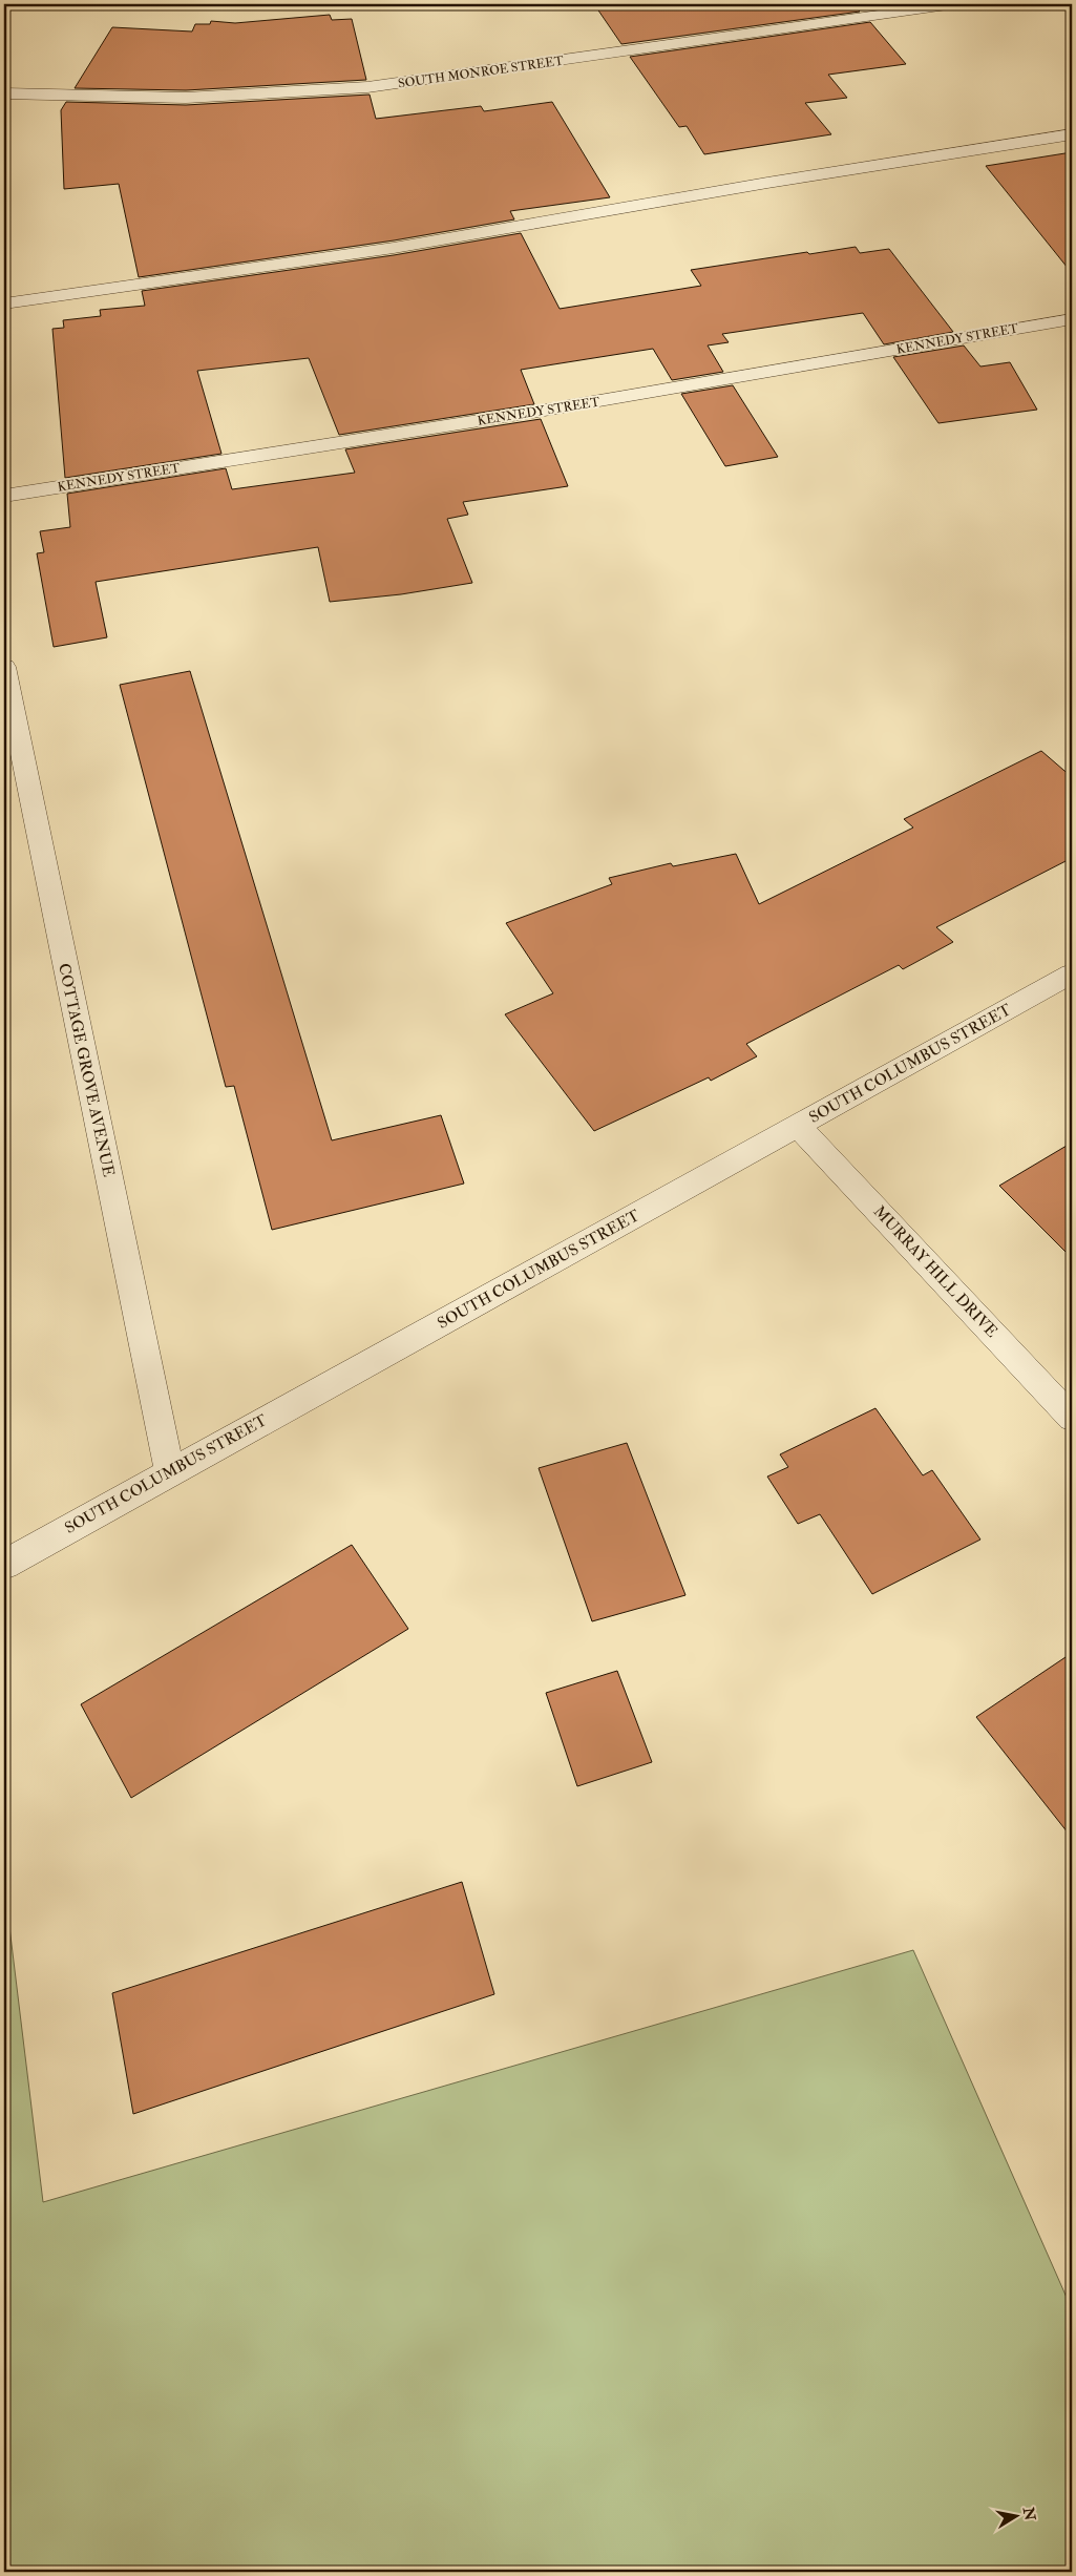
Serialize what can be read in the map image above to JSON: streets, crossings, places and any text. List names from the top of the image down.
{
  "streets": {
    "street": [
      "SOUTH MONROE STREET",
      "KENNEDY STREET",
      "SOUTH COLUMBUS STREET",
      "COTTAGE GROVE AVENUE",
      "MURRAY HILL DRIVE"
    ]
  },
  "crossings": [
    ["SOUTH COLUMBUS STREET", "COTTAGE GROVE AVENUE"],
    ["SOUTH COLUMBUS STREET", "MURRAY HILL DRIVE"]
  ],
  "north": "right"
}
